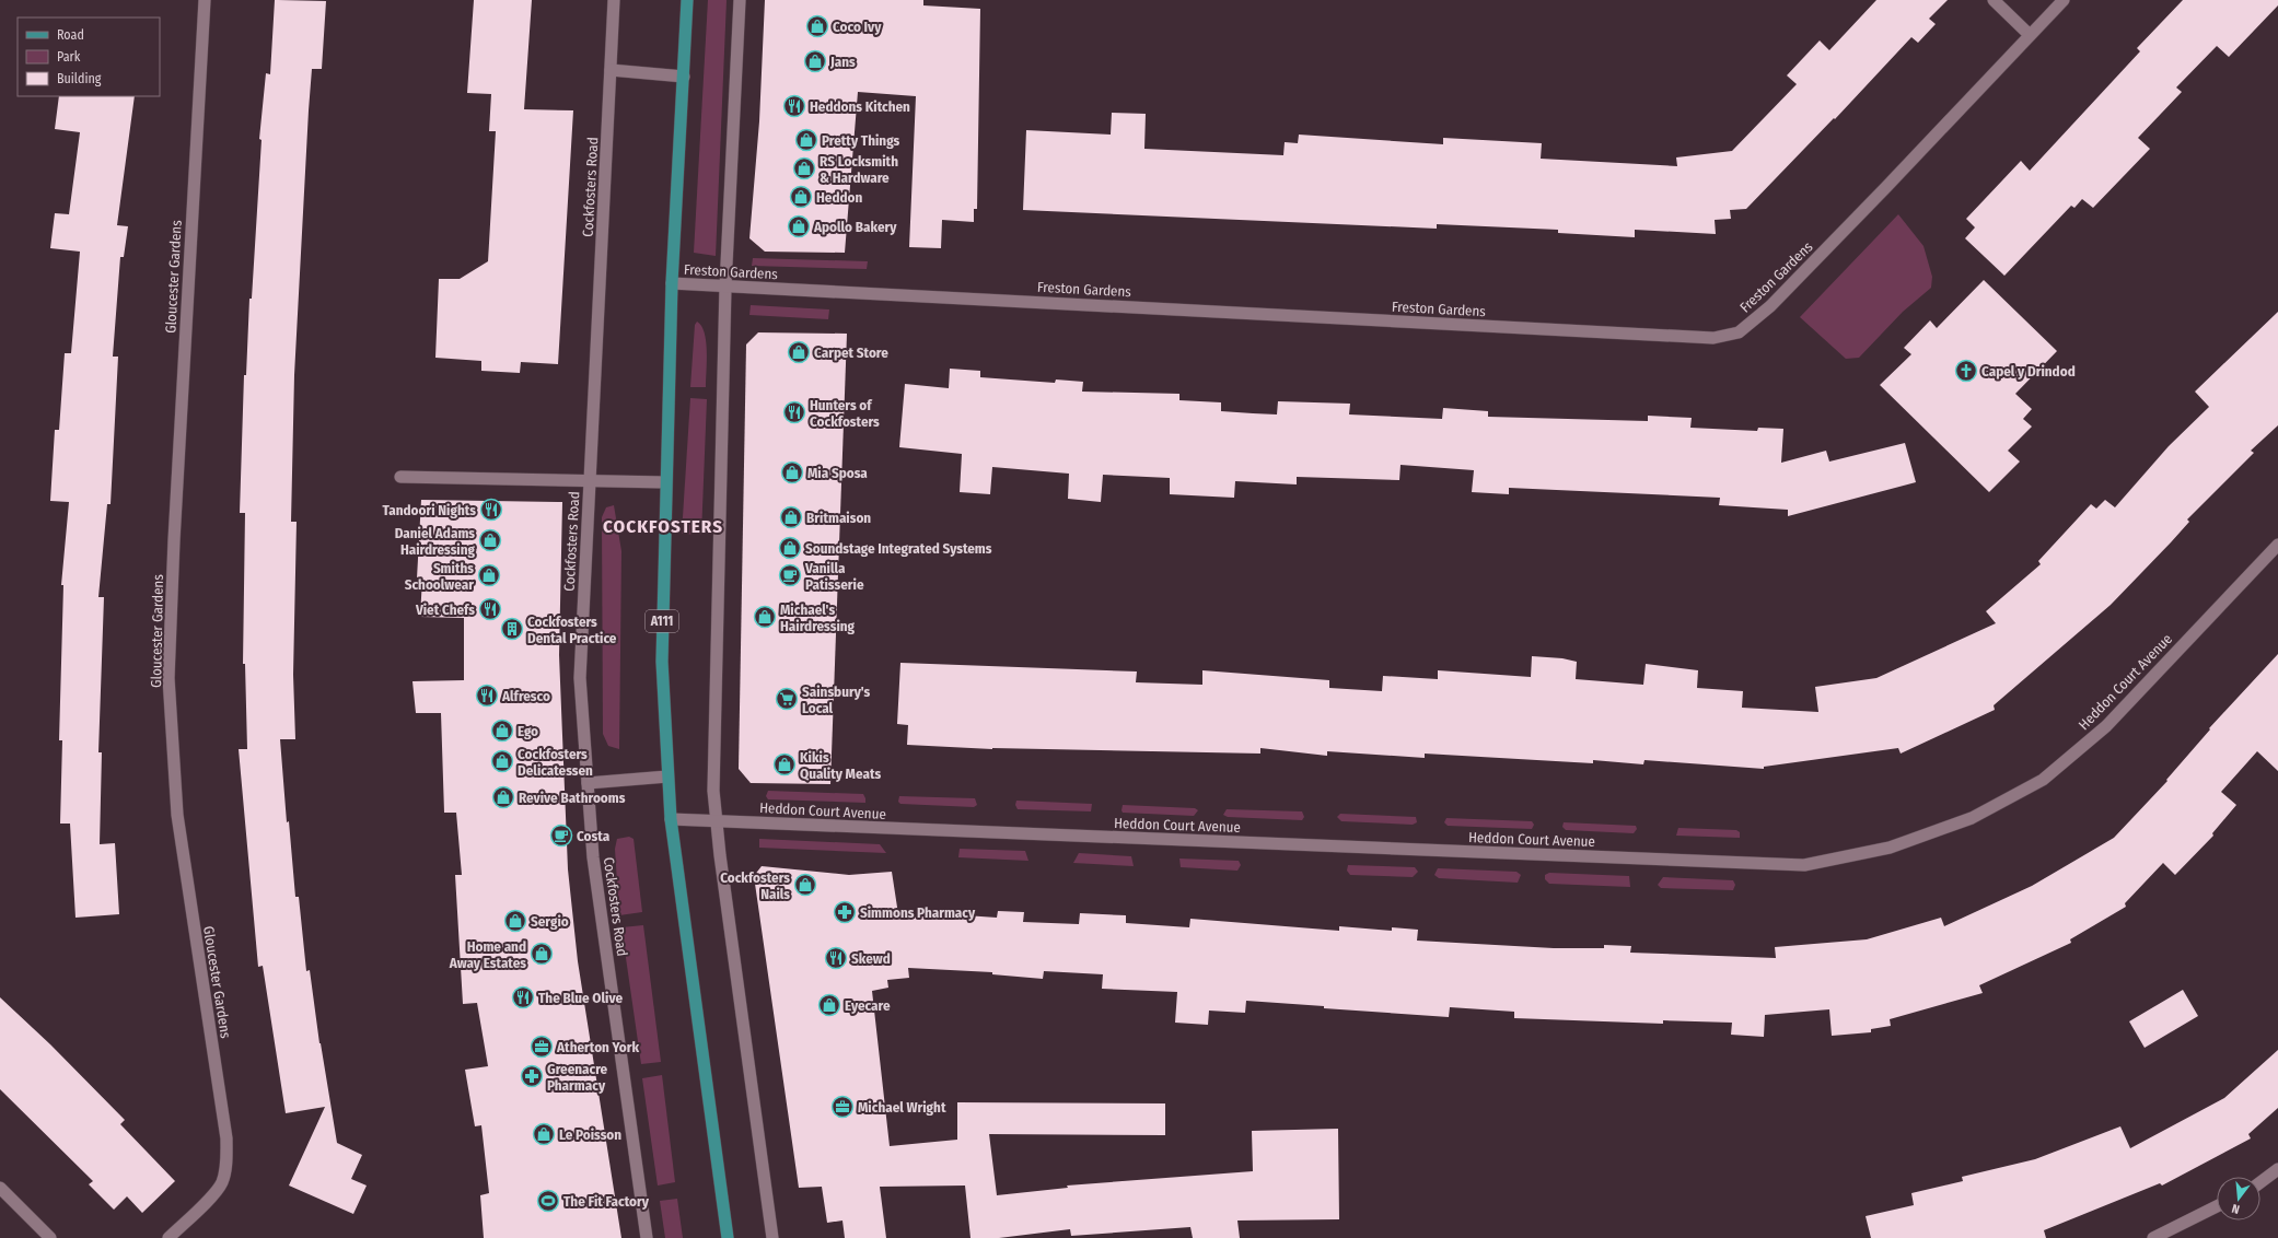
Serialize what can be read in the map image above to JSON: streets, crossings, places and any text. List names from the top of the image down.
{
  "streets": {
    "main road": ["A111"],
    "street": [
      "Cockfosters Road",
      "Freston Gardens",
      "Gloucester Gardens",
      "Heddon Court Avenue"
    ]
  },
  "crossings": [
    ["Freston Gardens", "A111"],
    ["A111", "Heddon Court Avenue"]
  ],
  "districts": ["COCKFOSTERS"],
  "places": {
    "shop": [
      "Coco Ivy",
      "Jans",
      "Pretty Things",
      "RS Locksmith & Hardware",
      "Heddon",
      "Apollo Bakery",
      "Carpet Store",
      "Mia Sposa",
      "Britmaison",
      "Daniel Adams Hairdressing",
      "Soundstage Integrated Systems",
      "Smiths Schoolwear",
      "Michael's Hairdressing",
      "Ego",
      "Cockfosters Delicatessen",
      "Kikis Quality Meats",
      "Revive Bathrooms",
      "Cockfosters Nails",
      "Sergio",
      "Home and Away Estates",
      "Eyecare",
      "Le Poisson"
    ],
    "restaurant": [
      "Heddons Kitchen",
      "Hunters of Cockfosters",
      "Tandoori Nights",
      "Viet Chefs",
      "Alfresco",
      "Skewd",
      "The Blue Olive"
    ],
    "church": ["Capel y Drindod"],
    "cafe": ["Vanilla Patisserie", "Costa"],
    "building": ["Cockfosters Dental Practice"],
    "supermarket": ["Sainsbury's Local"],
    "pharmacy": ["Simmons Pharmacy", "Greenacre Pharmacy"],
    "office": ["Atherton York", "Michael Wright"],
    "sports": ["The Fit Factory"]
  },
  "legend": ["Road", "Park", "Building"],
  "north": "bottom"
}
